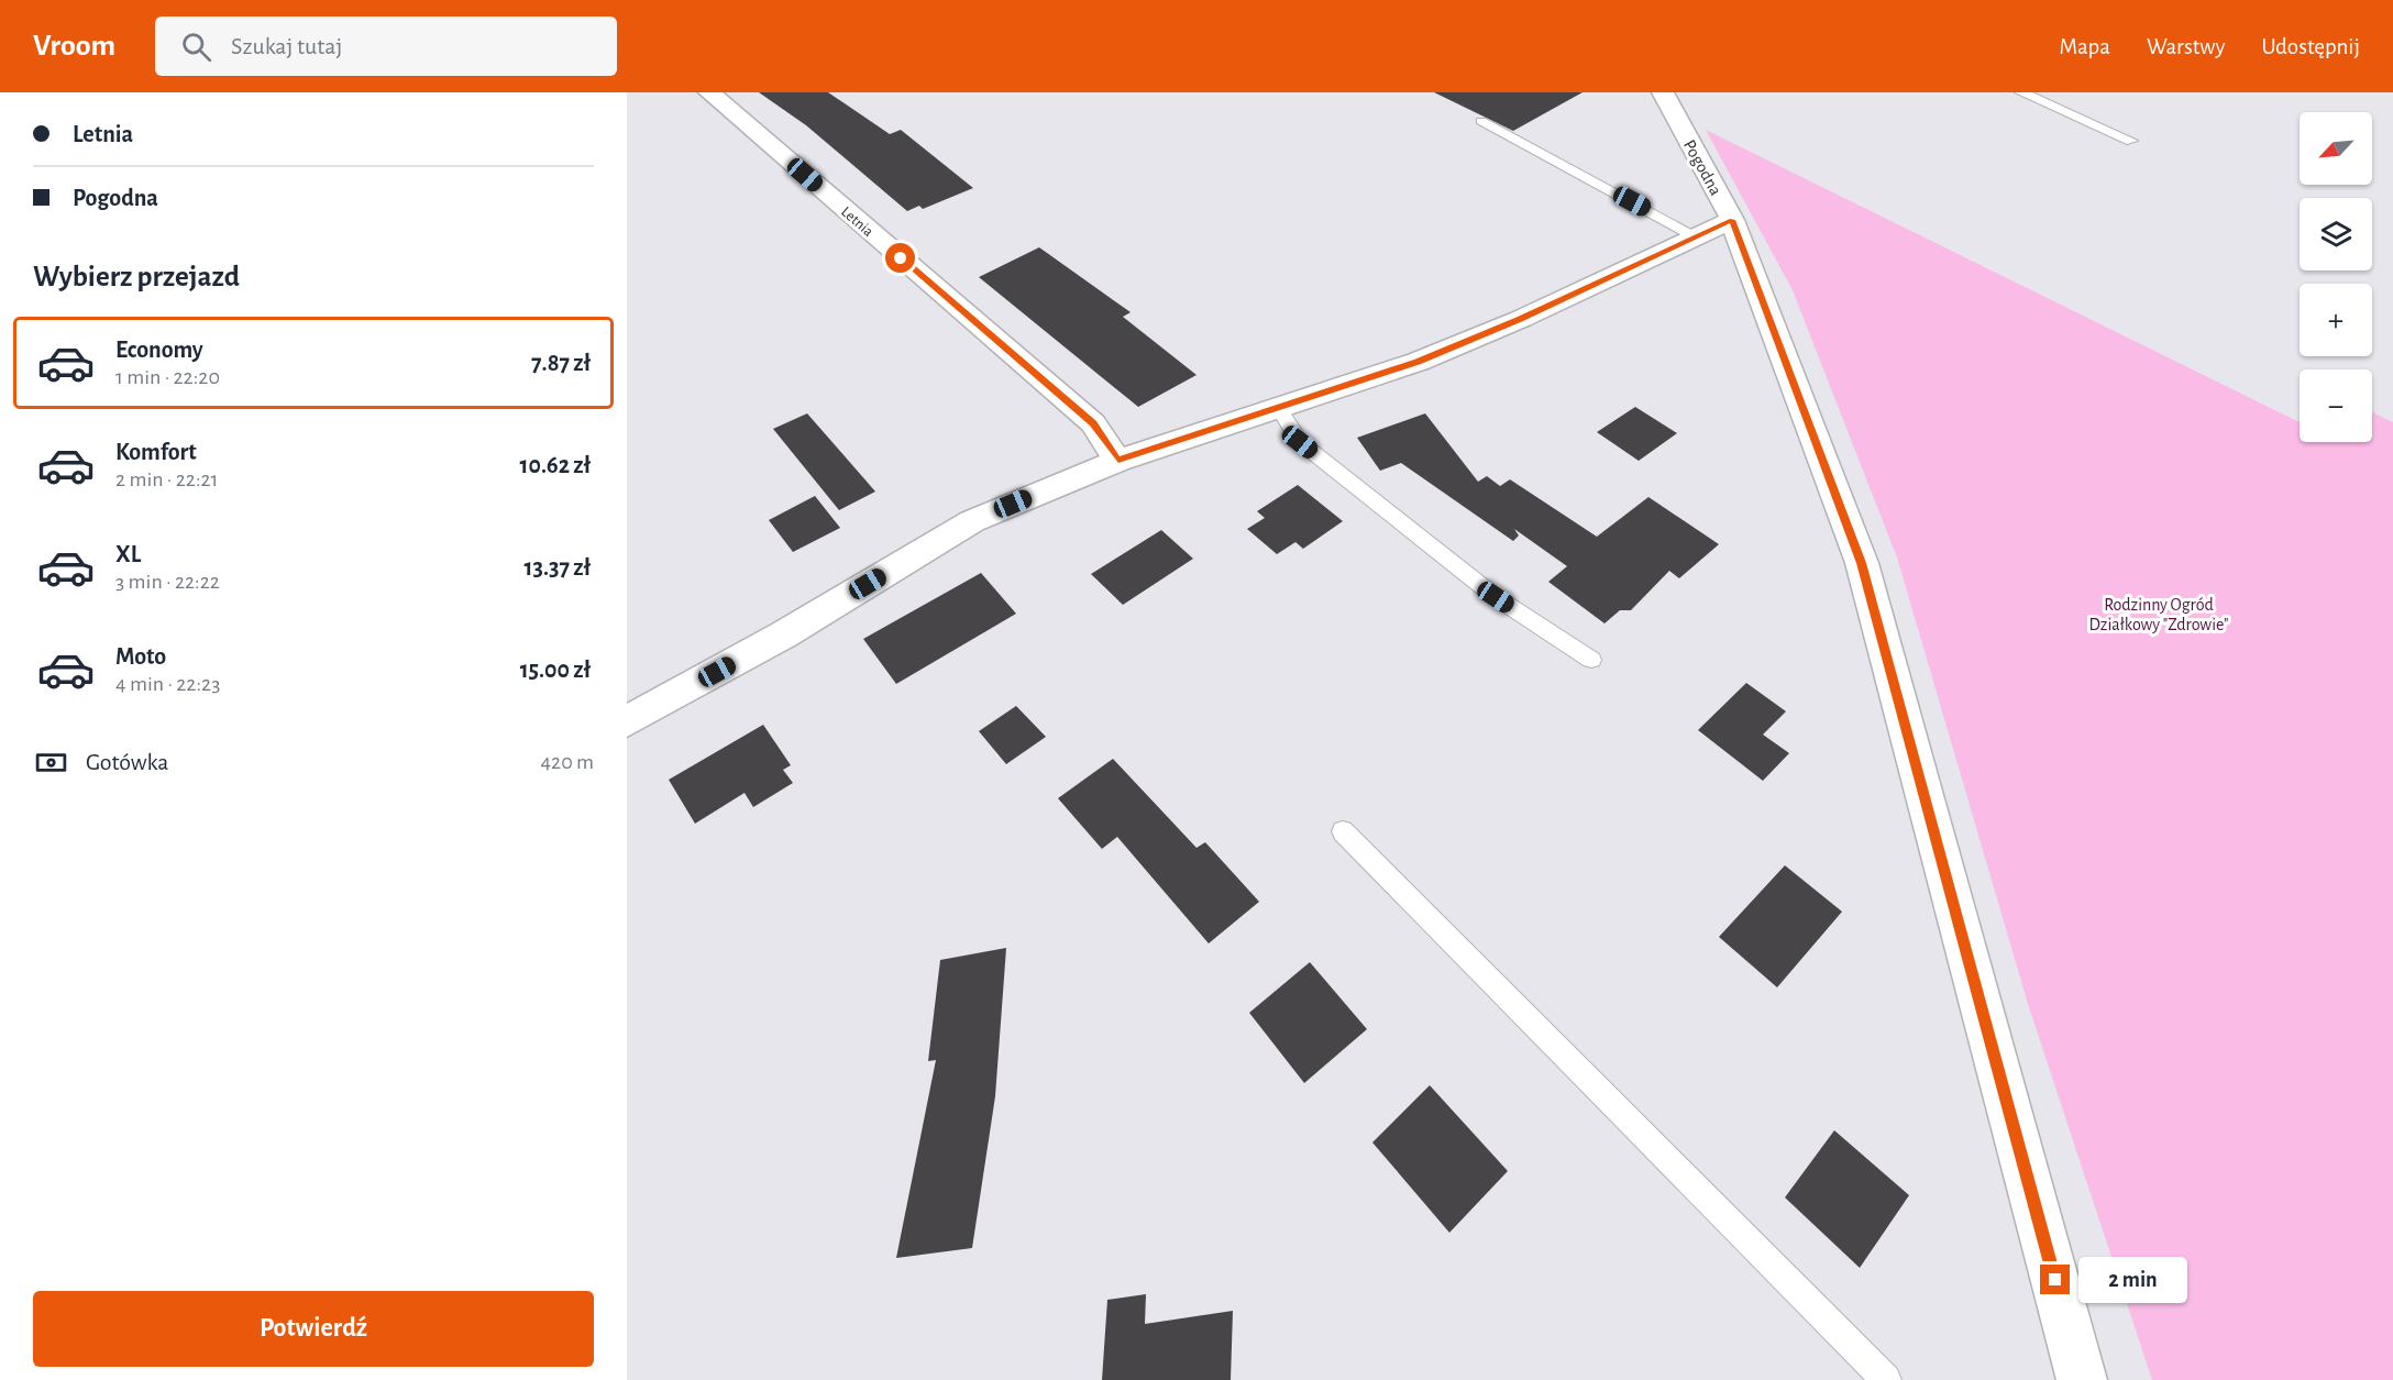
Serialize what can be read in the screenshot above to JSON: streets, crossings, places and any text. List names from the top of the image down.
{
  "streets": {
    "street": ["Pogodna", "Letnia"]
  },
  "parks": ["Rodzinny Ogród Działkowy \"Zdrowie\""],
  "north": "bottom left",
  "page": {
    "header": "Vroom",
    "search": "Szukaj tutaj",
    "nav": ["Mapa", "Warstwy", "Udostępnij"],
    "banner": ["Letnia", "Pogodna"],
    "map_buttons": ["+", "−"],
    "heading": "Wybierz przejazd",
    "list": [
      {
        "name": "Economy",
        "note": "1 min · 22:20",
        "value": "7.87 zł"
      },
      {
        "name": "Komfort",
        "note": "2 min · 22:21",
        "value": "10.62 zł"
      },
      {
        "name": "XL",
        "note": "3 min · 22:22",
        "value": "13.37 zł"
      },
      {
        "name": "Moto",
        "note": "4 min · 22:23",
        "value": "15.00 zł"
      }
    ],
    "pay": ["Gotówka", "420 m"],
    "bubble": "2 min",
    "buttons": "Potwierdź"
  }
}
